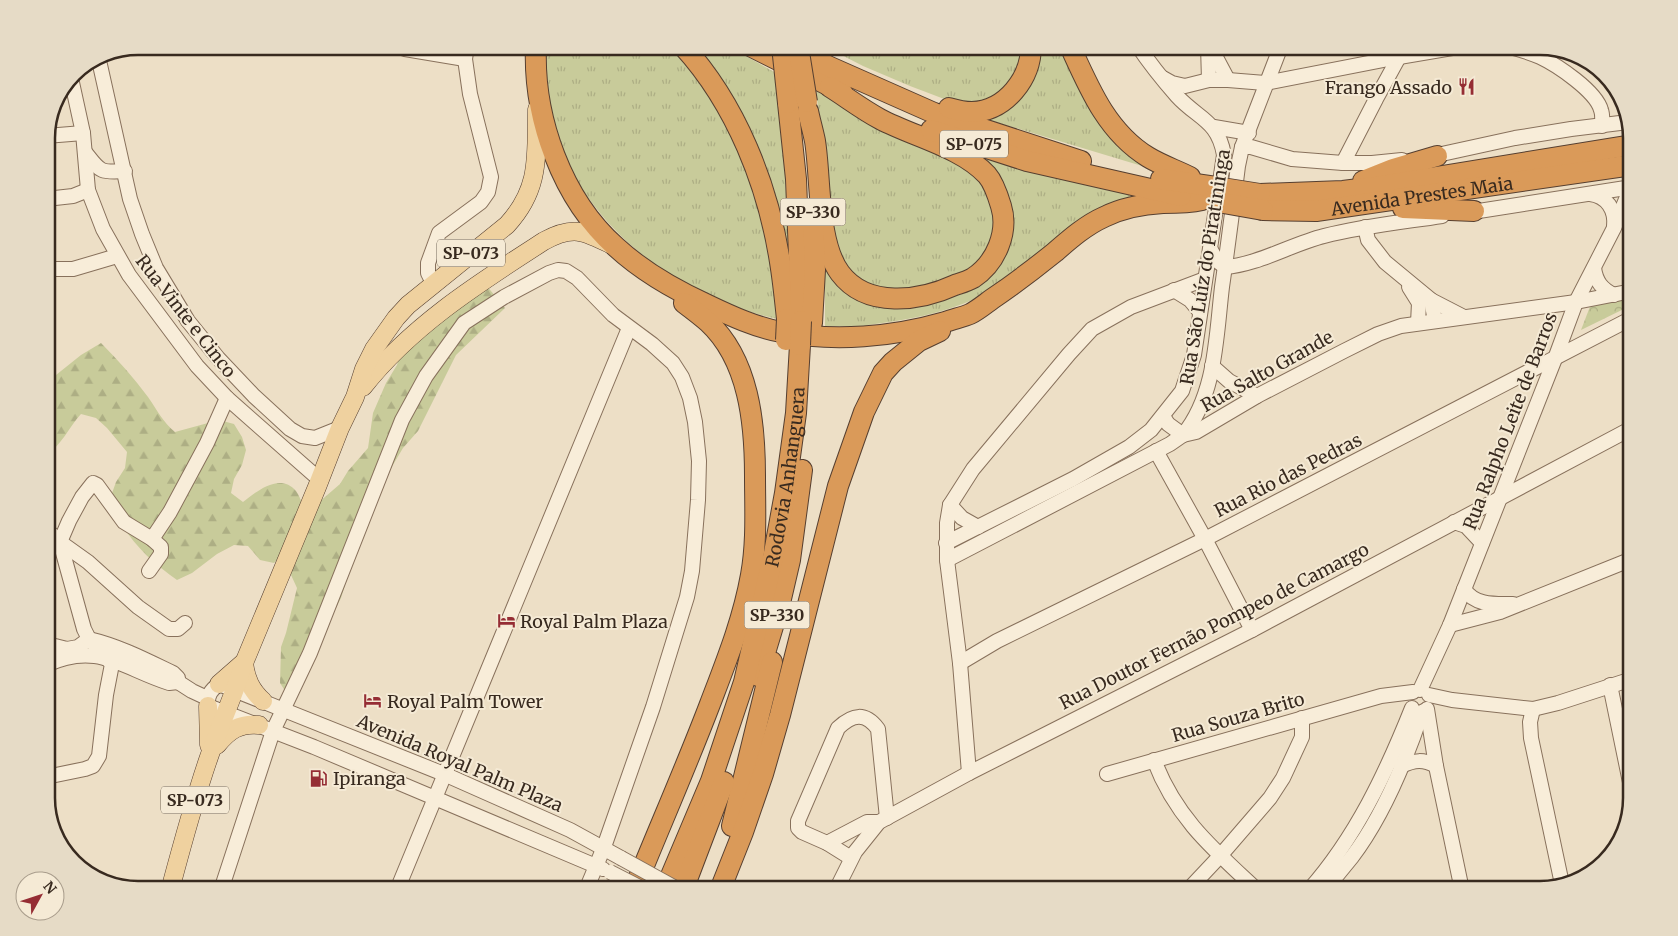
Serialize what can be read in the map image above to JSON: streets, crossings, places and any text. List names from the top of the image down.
{
  "streets": {
    "highway": [
      "SP-075",
      "Avenida Prestes Maia",
      "SP-330",
      "Rodovia Anhanguera"
    ],
    "main road": ["SP-073"],
    "street": [
      "Rua São Luíz do Piratininga",
      "Rua Vinte e Cinco",
      "Rua Salto Grande",
      "Rua Ralpho Leite de Barros",
      "Rua Rio das Pedras",
      "Rua Doutor Fernão Pompeo de Camargo",
      "Rua Souza Brito",
      "Avenida Royal Palm Plaza"
    ]
  },
  "crossings": [
    ["SP-075", "Avenida Prestes Maia"],
    ["SP-073", "Rua Vinte e Cinco"],
    ["SP-073", "Avenida Royal Palm Plaza"],
    ["Rua São Luíz do Piratininga", "Rua Salto Grande"],
    ["Rua Salto Grande", "Rua Ralpho Leite de Barros"],
    ["Rua Ralpho Leite de Barros", "Rua Rio das Pedras"],
    ["Rua Ralpho Leite de Barros", "Rua Doutor Fernão Pompeo de Camargo"],
    ["Rua Ralpho Leite de Barros", "Rua Souza Brito"]
  ],
  "places": {
    "restaurant": ["Frango Assado"],
    "hotel": ["Royal Palm Plaza", "Royal Palm Tower"],
    "fuel station": ["Ipiranga"]
  },
  "north": "top right"
}
